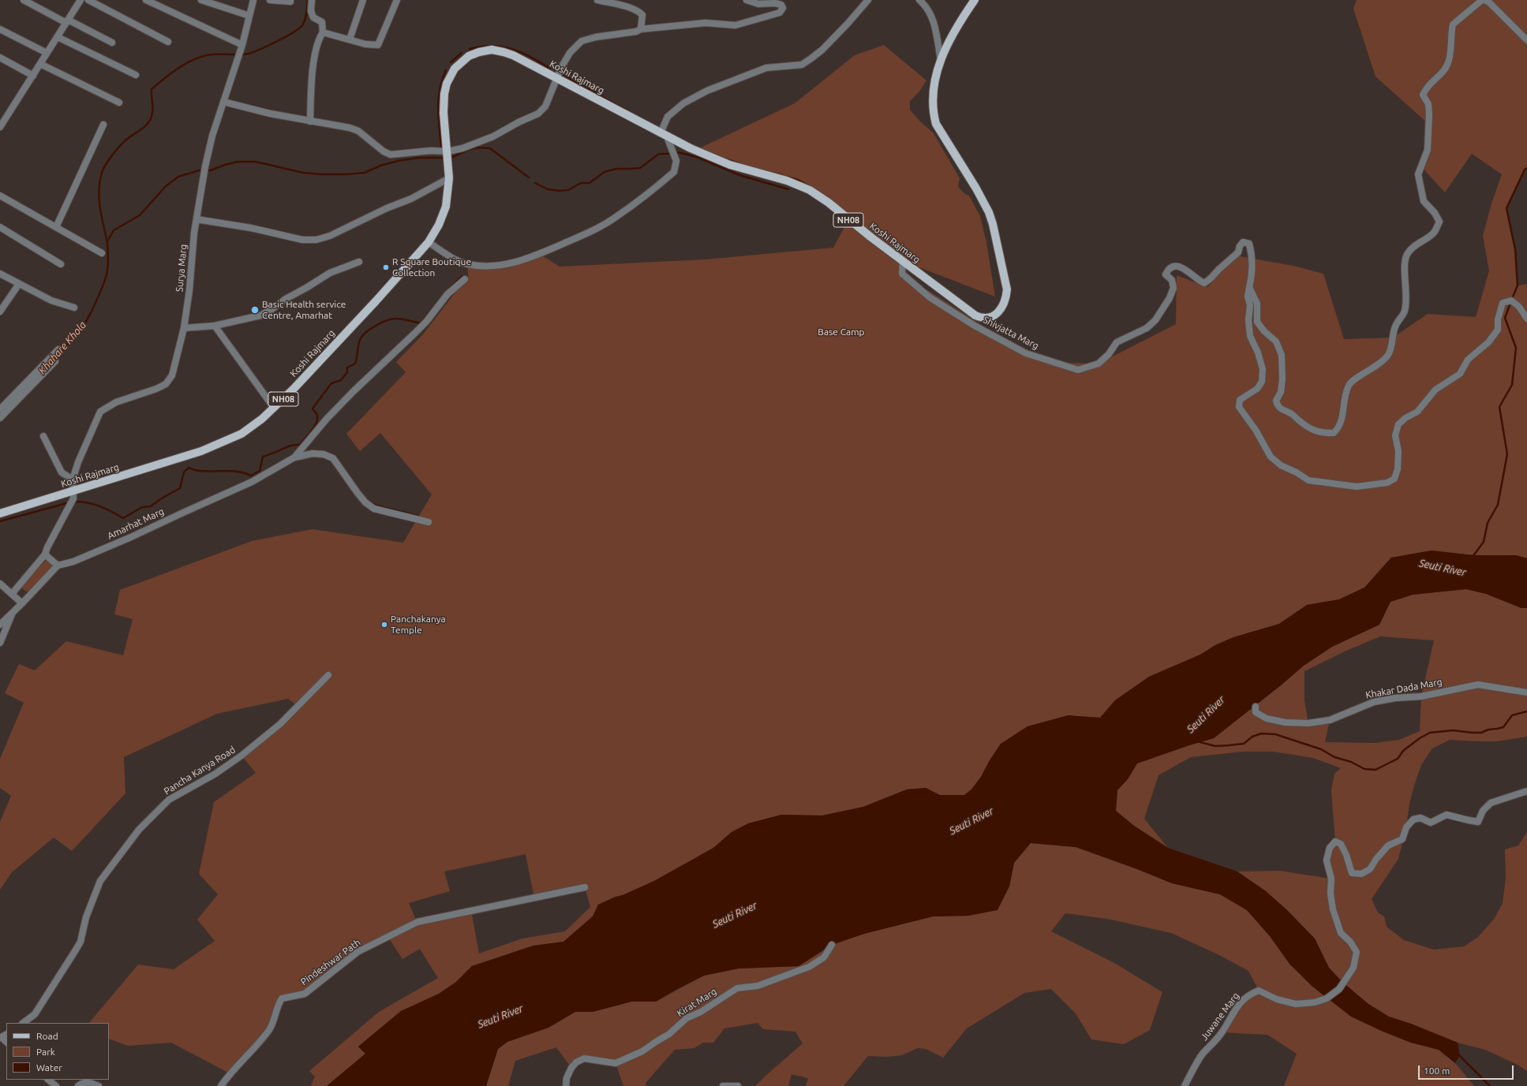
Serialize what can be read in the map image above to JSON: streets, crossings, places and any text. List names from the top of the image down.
{
  "streets": {
    "main road": ["Koshi Rajmarg", "NH08"],
    "street": [
      "Surya Marg",
      "Shivjatta Marg",
      "Amarhat Marg",
      "Khakar Dada Marg",
      "Pancha Kanya Road",
      "Pindeshwar Path",
      "Kirat Marg",
      "Juwane Marg"
    ]
  },
  "crossings": [
    ["Koshi Rajmarg", "Surya Marg"],
    ["Koshi Rajmarg", "Shivjatta Marg"]
  ],
  "water": ["Khahare Khola", "Seuti River"],
  "parks": ["Base Camp"],
  "places": ["R Square Boutique Collection", "Basic Health service Centre, Amarhat", "Panchakanya Temple"],
  "legend": ["Road", "Park", "Water"],
  "scale_bar": "100 m"
}
